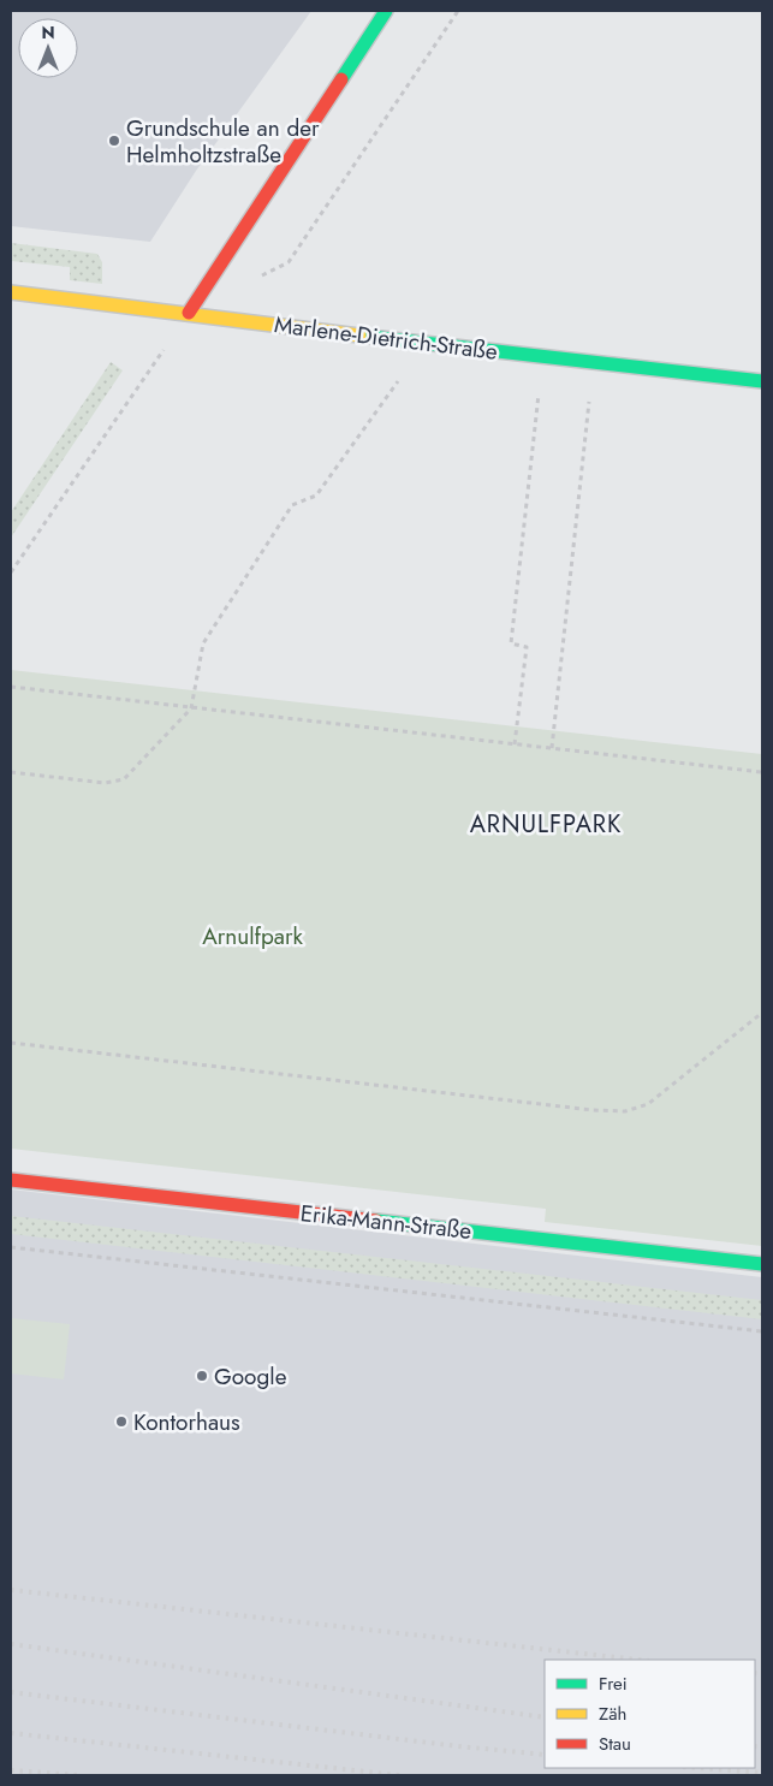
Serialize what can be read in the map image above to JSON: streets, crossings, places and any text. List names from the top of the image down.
{
  "streets": {
    "street": ["Marlene-Dietrich-Straße", "Erika-Mann-Straße"]
  },
  "districts": ["ARNULFPARK"],
  "parks": ["Arnulfpark"],
  "places": ["Grundschule an der Helmholtzstraße", "Google", "Kontorhaus"],
  "legend": ["Frei", "Zäh", "Stau"],
  "north": "top"
}
